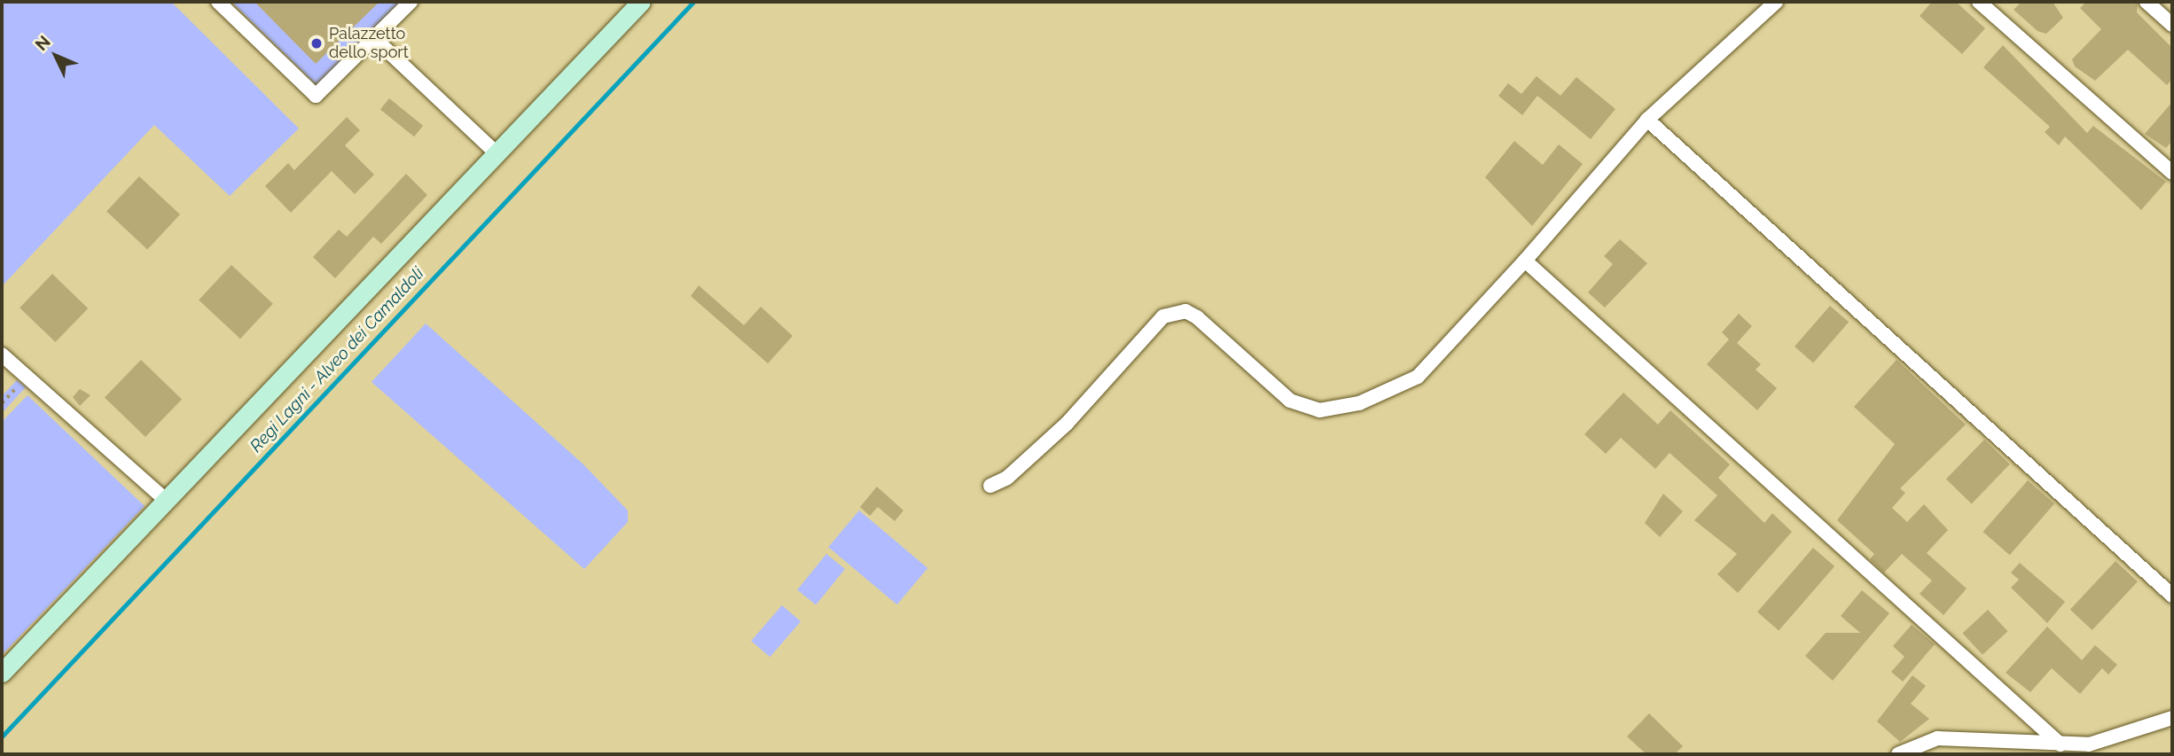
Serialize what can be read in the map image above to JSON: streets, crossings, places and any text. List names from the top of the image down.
{
  "water": ["Regi Lagni - Alveo dei Camaldoli"],
  "places": ["Palazzetto dello sport"],
  "north": "top left"
}
